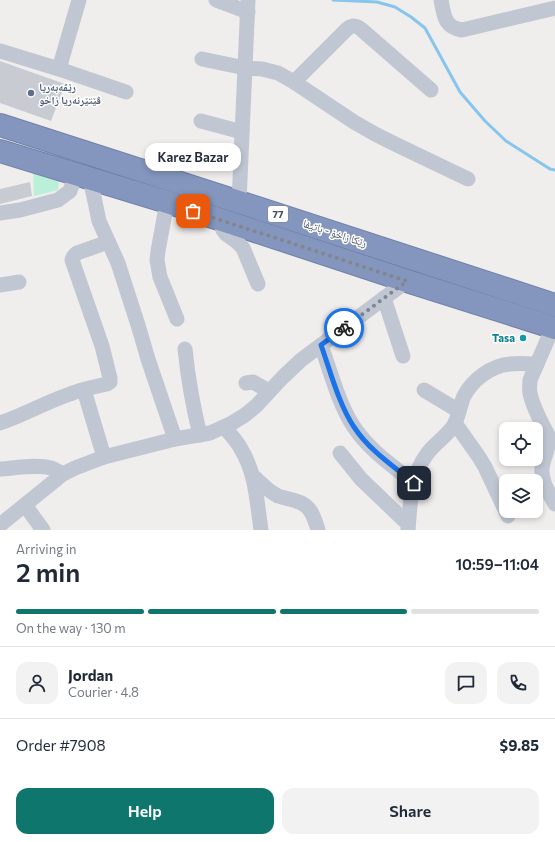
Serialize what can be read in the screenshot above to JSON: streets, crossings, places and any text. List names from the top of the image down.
{
  "streets": {
    "highway": ["77", "رێکا زاخۆ - باتیفا"]
  },
  "places": ["رێڤەبەریا ڤێتێرنەریا زاخو", "Karez Bazar", "Tasa"],
  "page": {
    "bubble": "Karez Bazar",
    "heading": ["2 min", "Arriving in", "10:59–11:04"],
    "panel": [
      "Jordan",
      "Courier · 4.8",
      "Order #7908",
      "$9.85"
    ],
    "bar": "On the way · 130 m",
    "buttons": ["Help", "Share"]
  }
}
